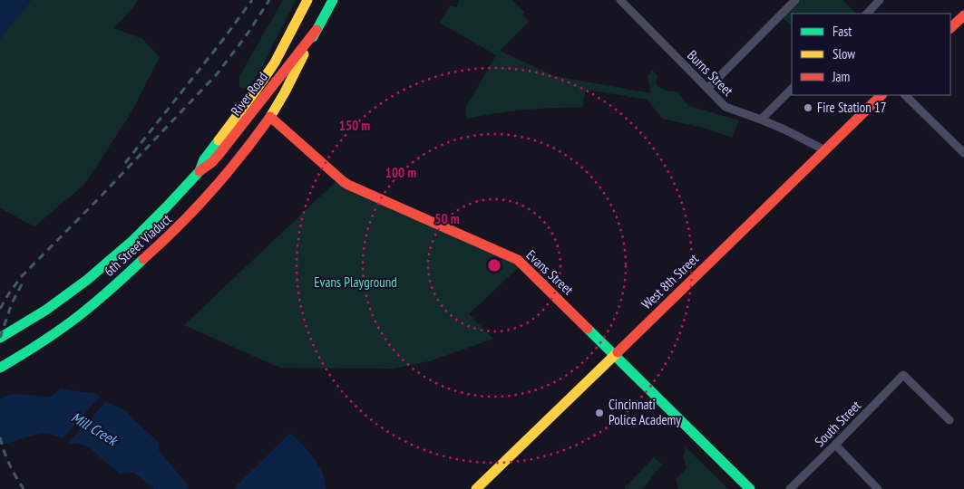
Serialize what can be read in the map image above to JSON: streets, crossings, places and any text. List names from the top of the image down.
{
  "streets": {
    "main road": [
      "River Road",
      "6th Street Viaduct",
      "Evans Street",
      "West 8th Street"
    ],
    "street": ["Burns Street", "South Street"]
  },
  "crossings": [
    ["Burns Street", "West 8th Street"],
    ["River Road", "6th Street Viaduct"],
    ["River Road", "Evans Street"],
    ["6th Street Viaduct", "Evans Street"]
  ],
  "water": ["Mill Creek"],
  "parks": ["Evans Playground"],
  "places": ["Fire Station 17", "Cincinnati Police Academy"],
  "legend": ["Fast", "Slow", "Jam"],
  "rings": ["150 m", "100 m", "50 m"]
}
